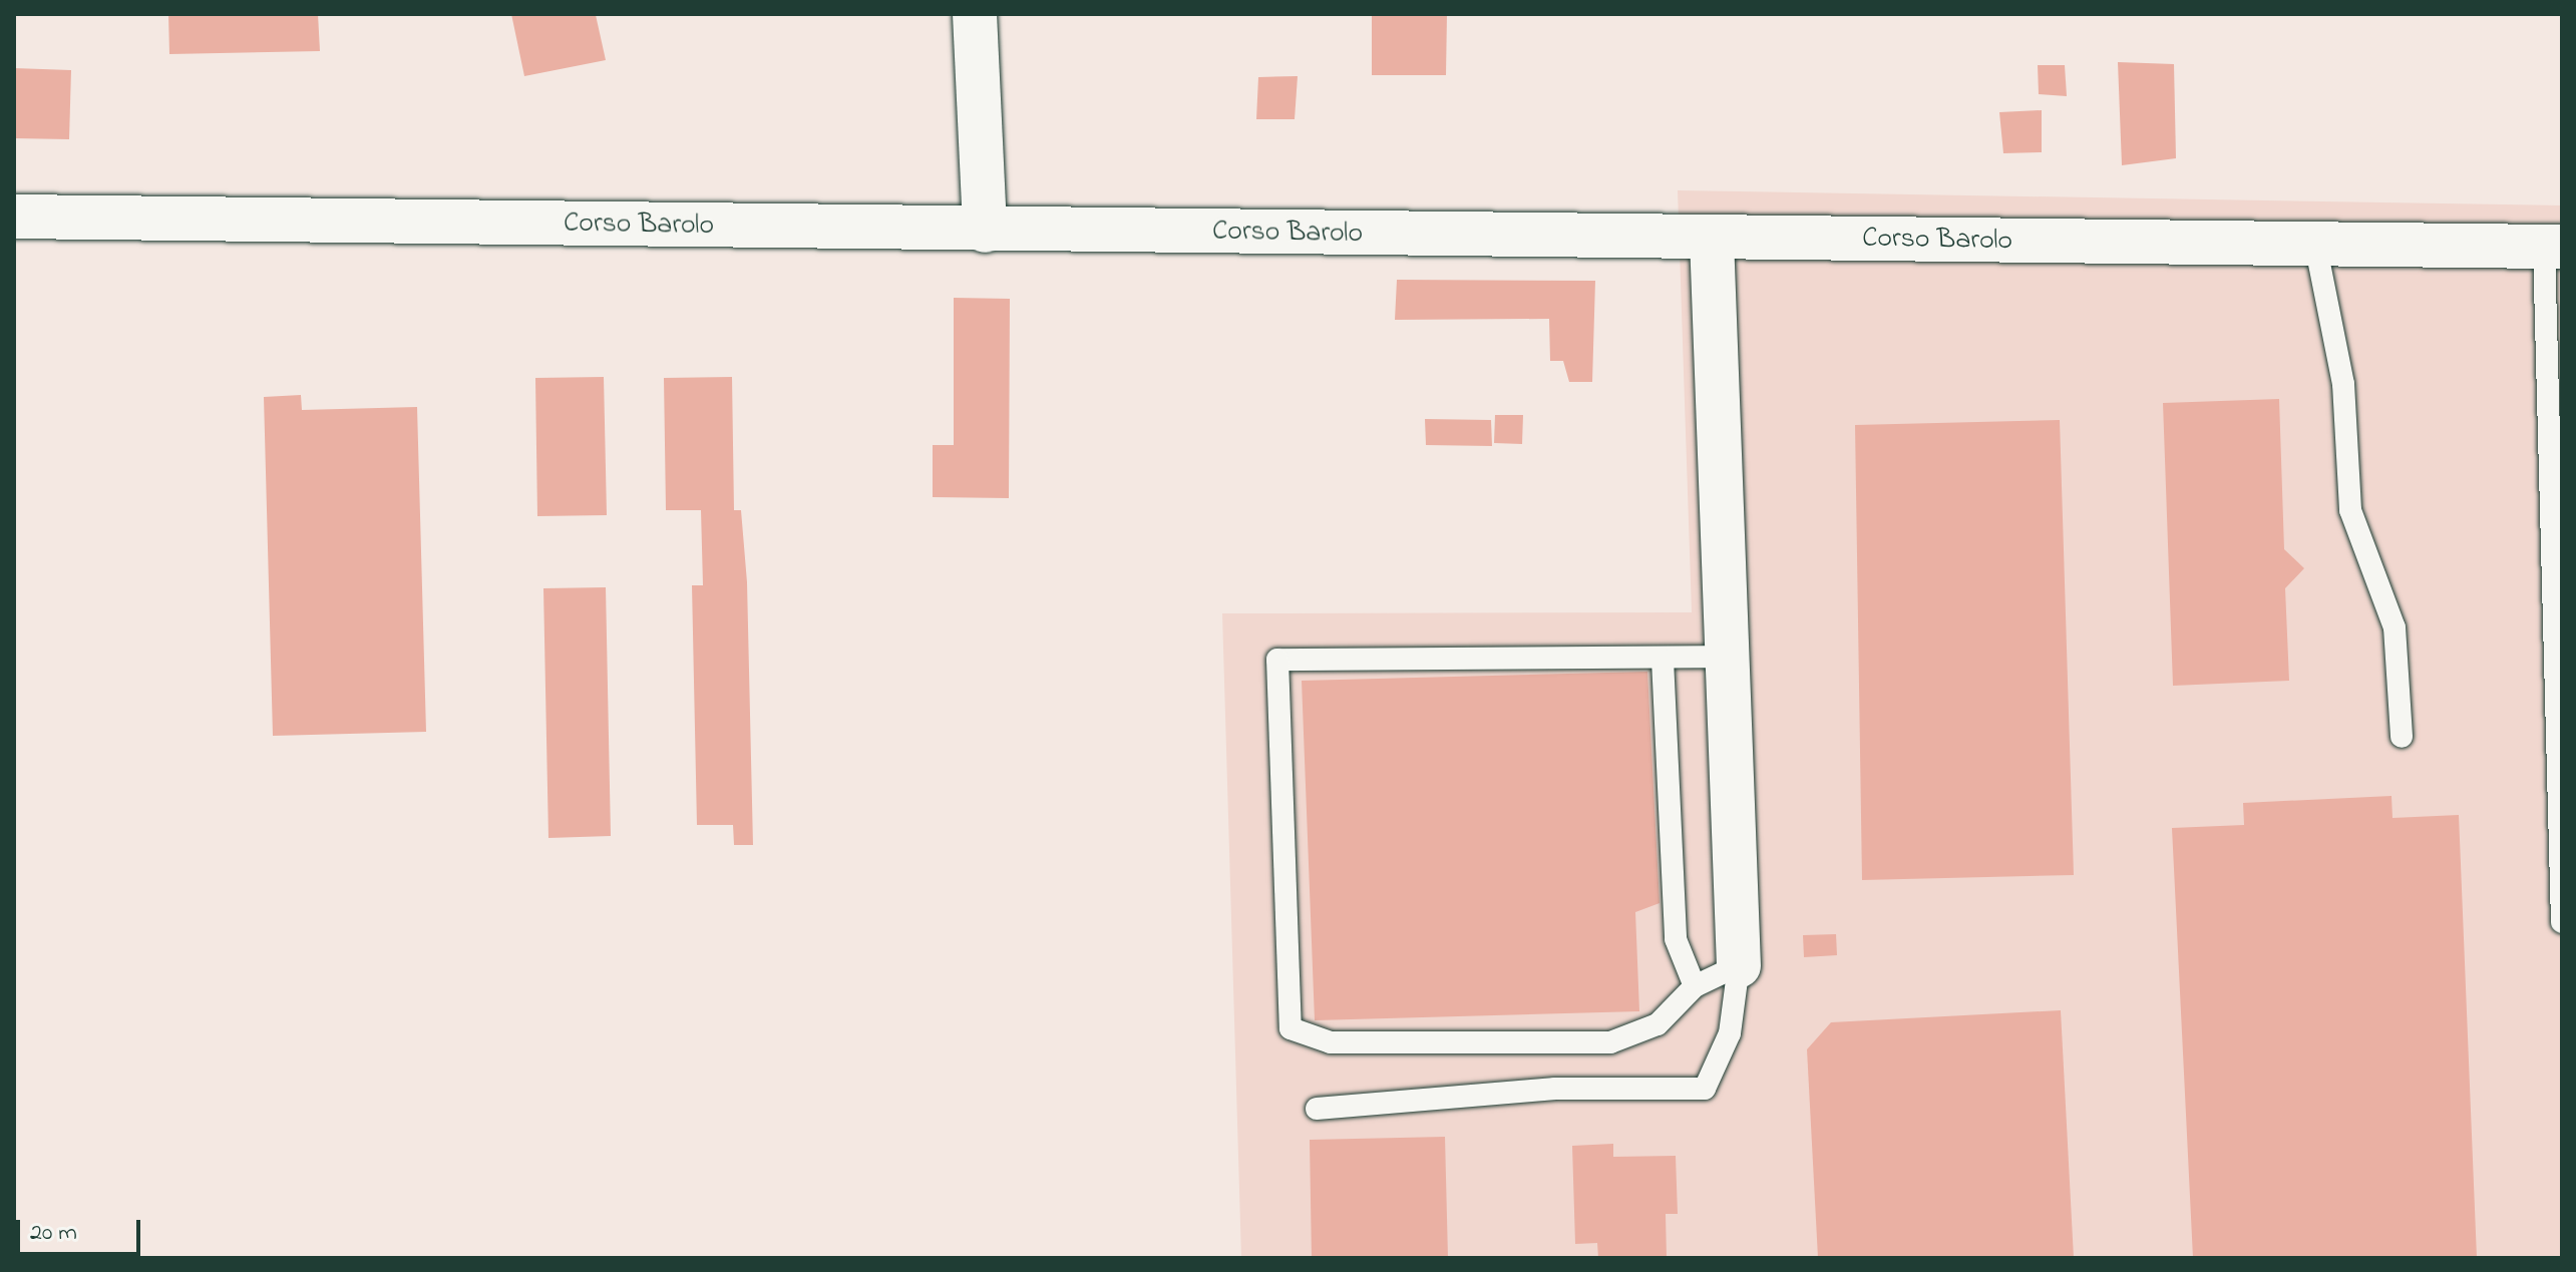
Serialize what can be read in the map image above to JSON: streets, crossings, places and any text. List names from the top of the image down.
{
  "streets": {
    "main road": ["Corso Barolo"]
  },
  "scale_bar": "20 m"
}
